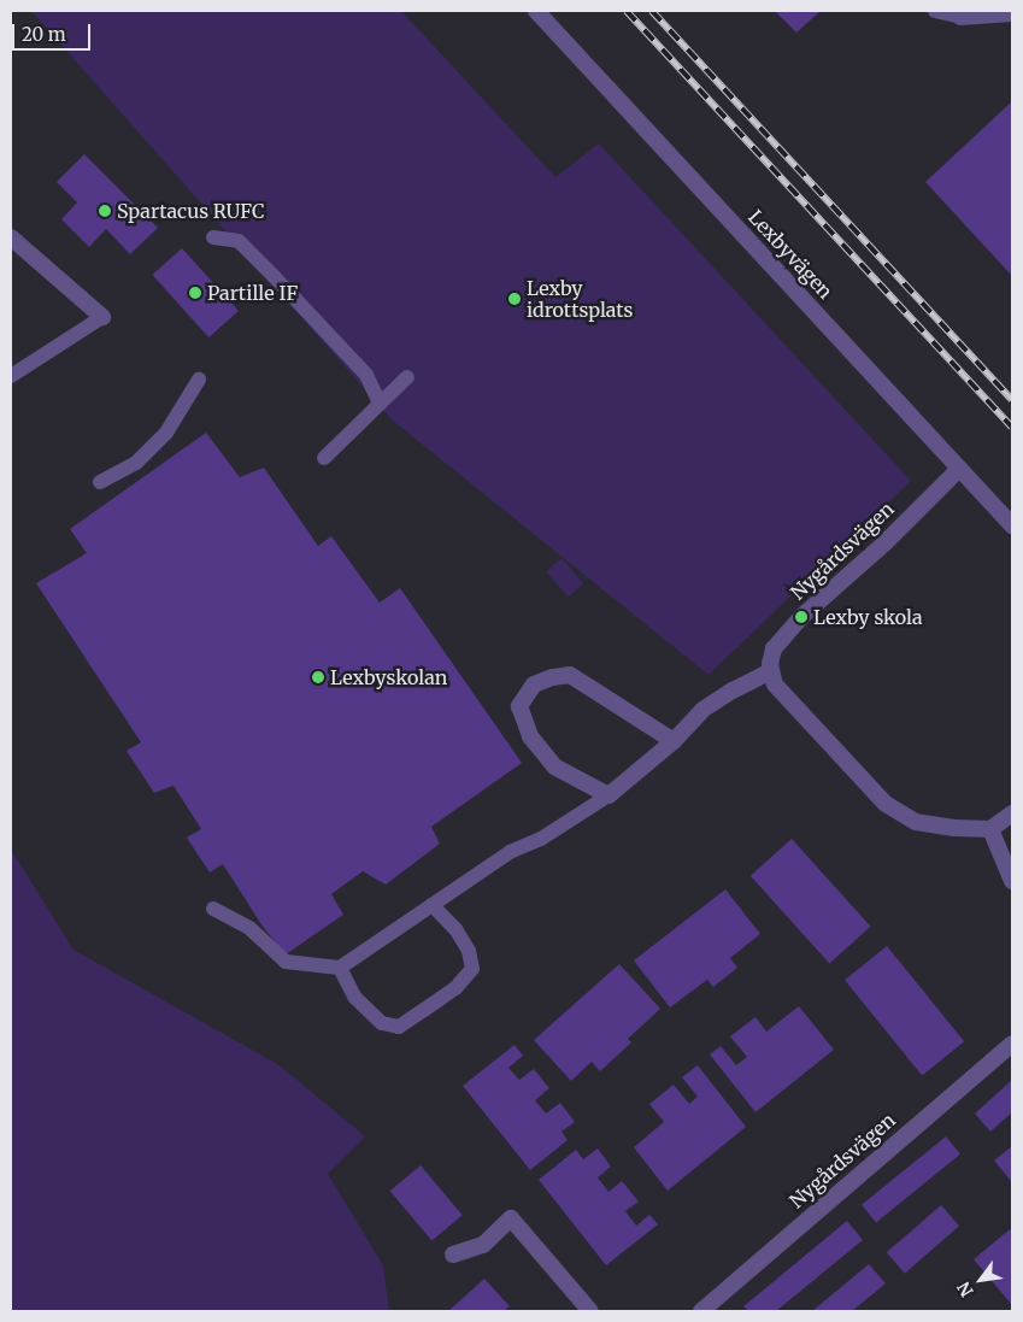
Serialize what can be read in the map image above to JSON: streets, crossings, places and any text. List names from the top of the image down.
{
  "streets": {
    "street": ["Lexbyvägen", "Nygårdsvägen"]
  },
  "crossings": [
    ["Lexbyvägen", "Nygårdsvägen"]
  ],
  "places": [
    "Spartacus RUFC",
    "Partille IF",
    "Lexby idrottsplats",
    "Lexby skola",
    "Lexbyskolan"
  ],
  "scale_bar": "20 m",
  "north": "bottom left"
}
